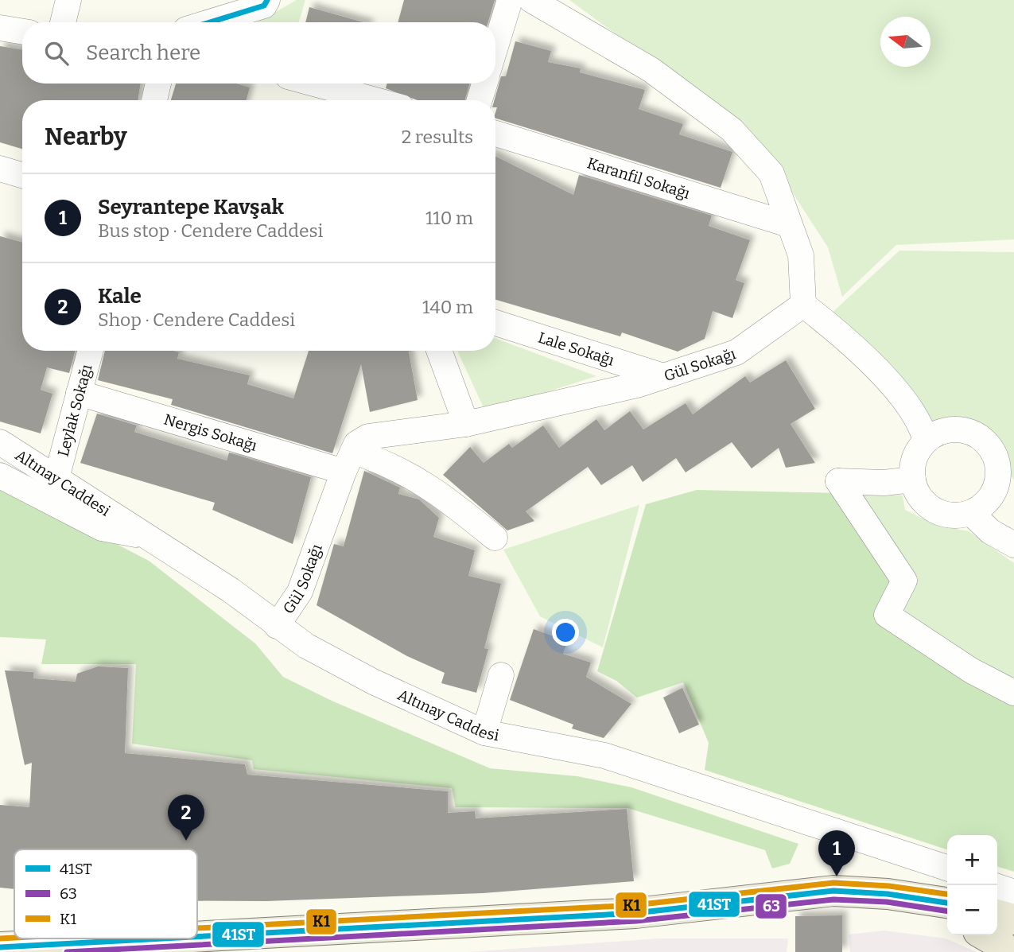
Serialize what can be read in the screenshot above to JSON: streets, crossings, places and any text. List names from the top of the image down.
{
  "streets": {
    "street": [
      "Karanfil Sokağı",
      "Lale Sokağı",
      "Gül Sokağı",
      "Leylak Sokağı",
      "Nergis Sokağı",
      "Altınay Caddesi"
    ]
  },
  "crossings": [
    ["Lale Sokağı", "Gül Sokağı"],
    ["Gül Sokağı", "Nergis Sokağı"],
    ["Gül Sokağı", "Altınay Caddesi"],
    ["Leylak Sokağı", "Nergis Sokağı"],
    ["Leylak Sokağı", "Altınay Caddesi"]
  ],
  "lines": ["transit line 41ST", "transit line K1", "transit line 63"],
  "legend": ["41ST", "63", "K1"],
  "north": "left",
  "page": {
    "search": "Search here",
    "heading": ["Nearby", "2 results"],
    "list": [
      {
        "mark": "1",
        "name": "Seyrantepe Kavşak",
        "note": "Bus stop · Cendere Caddesi",
        "value": "110 m"
      },
      {
        "mark": "2",
        "name": "Kale",
        "note": "Shop · Cendere Caddesi",
        "value": "140 m"
      }
    ],
    "pins": ["2", "1"],
    "map_buttons": ["+", "−"]
  }
}
